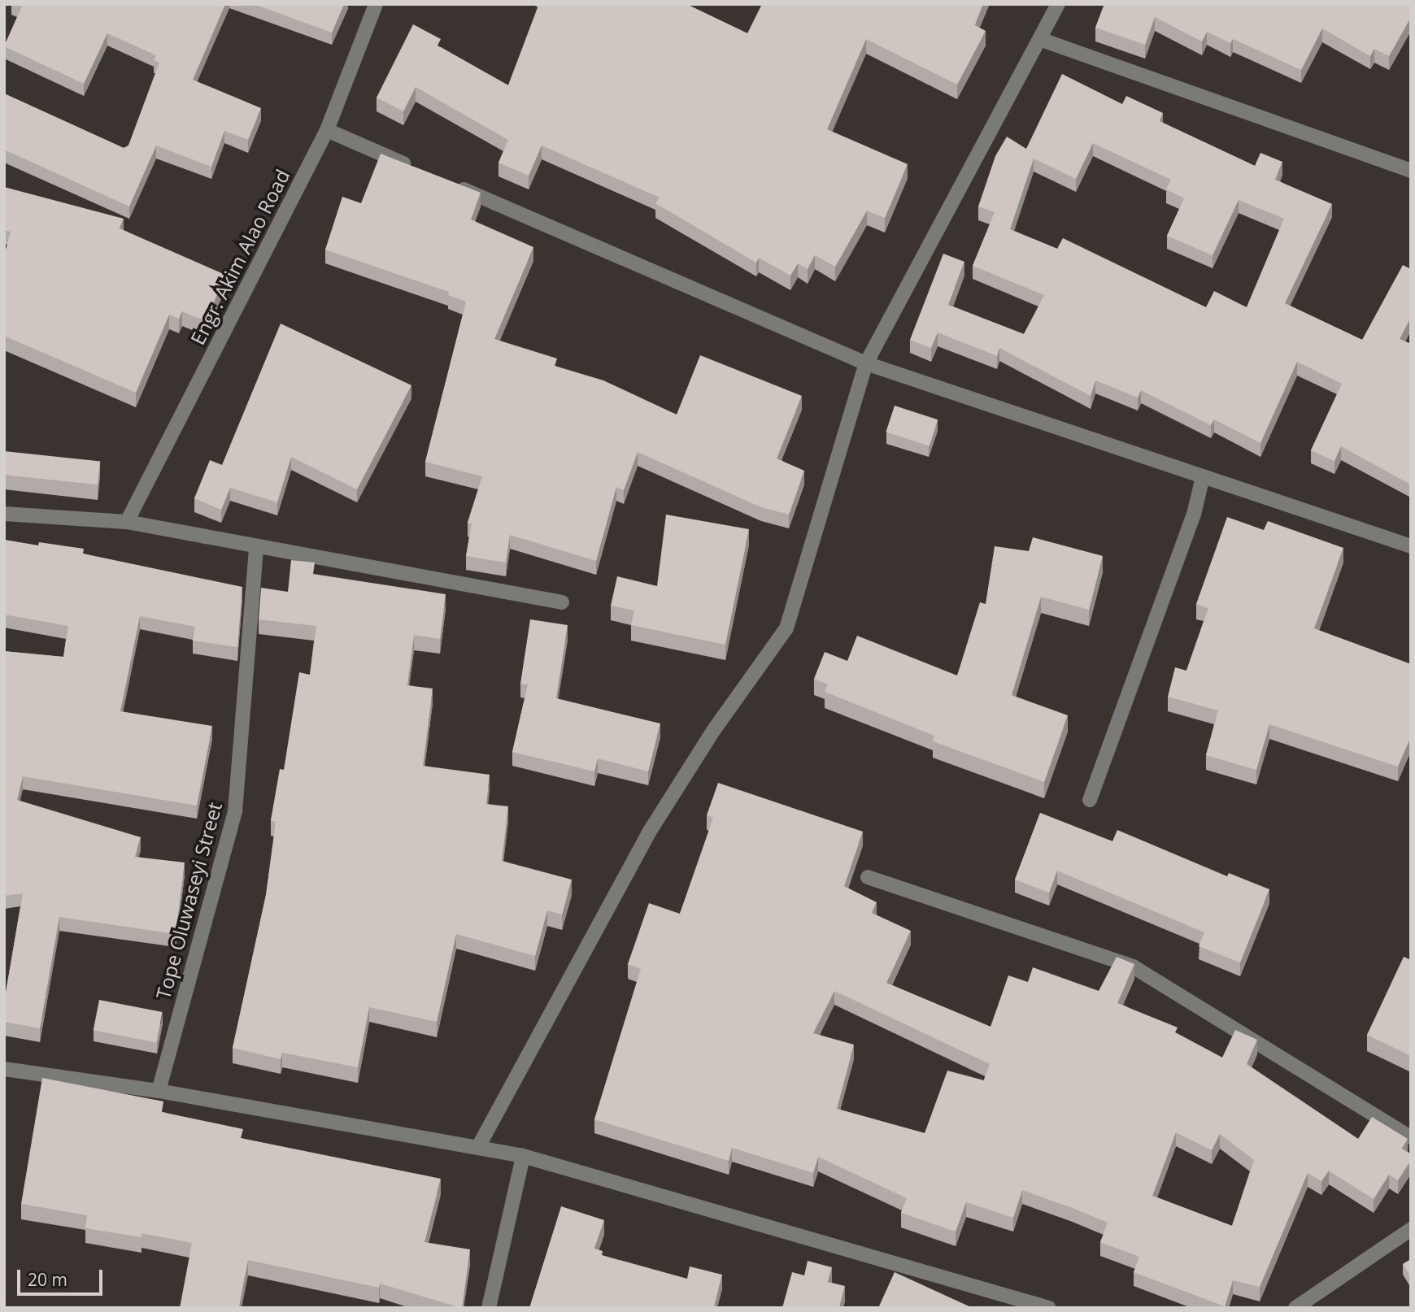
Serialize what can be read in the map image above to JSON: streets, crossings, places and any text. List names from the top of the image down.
{
  "streets": {
    "street": ["Engr. Akim Alao Road", "Tope Oluwaseyi Street"]
  },
  "scale_bar": "20 m"
}
